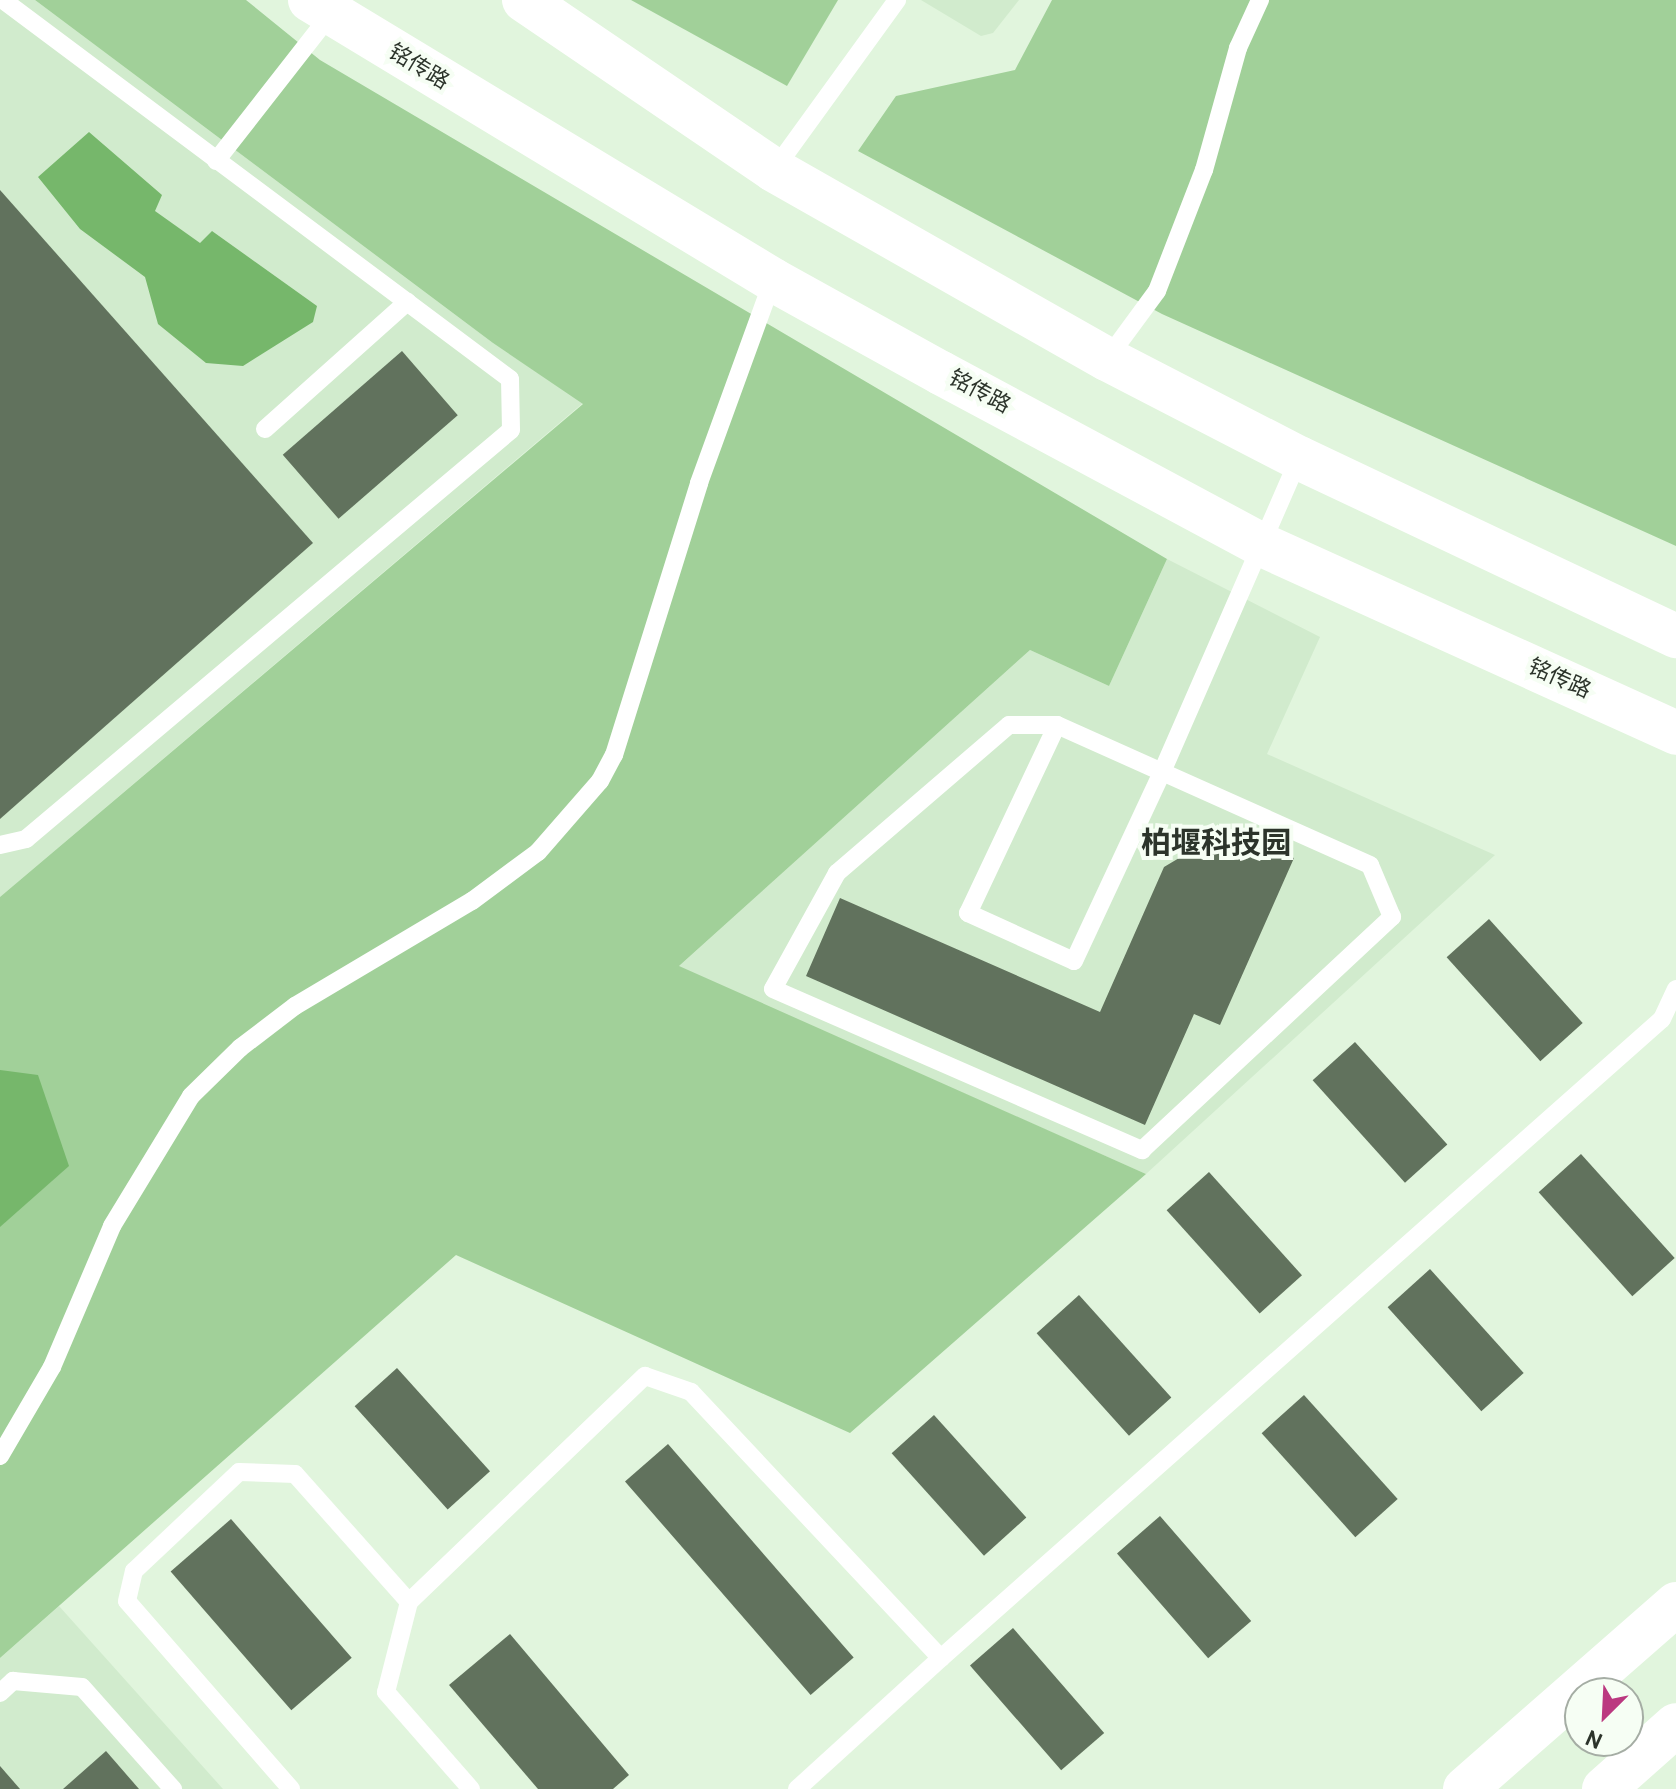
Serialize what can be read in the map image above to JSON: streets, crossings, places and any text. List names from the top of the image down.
{
  "streets": {
    "main road": ["铭传路"]
  },
  "districts": ["柏堰科技园"],
  "north": "bottom left"
}
